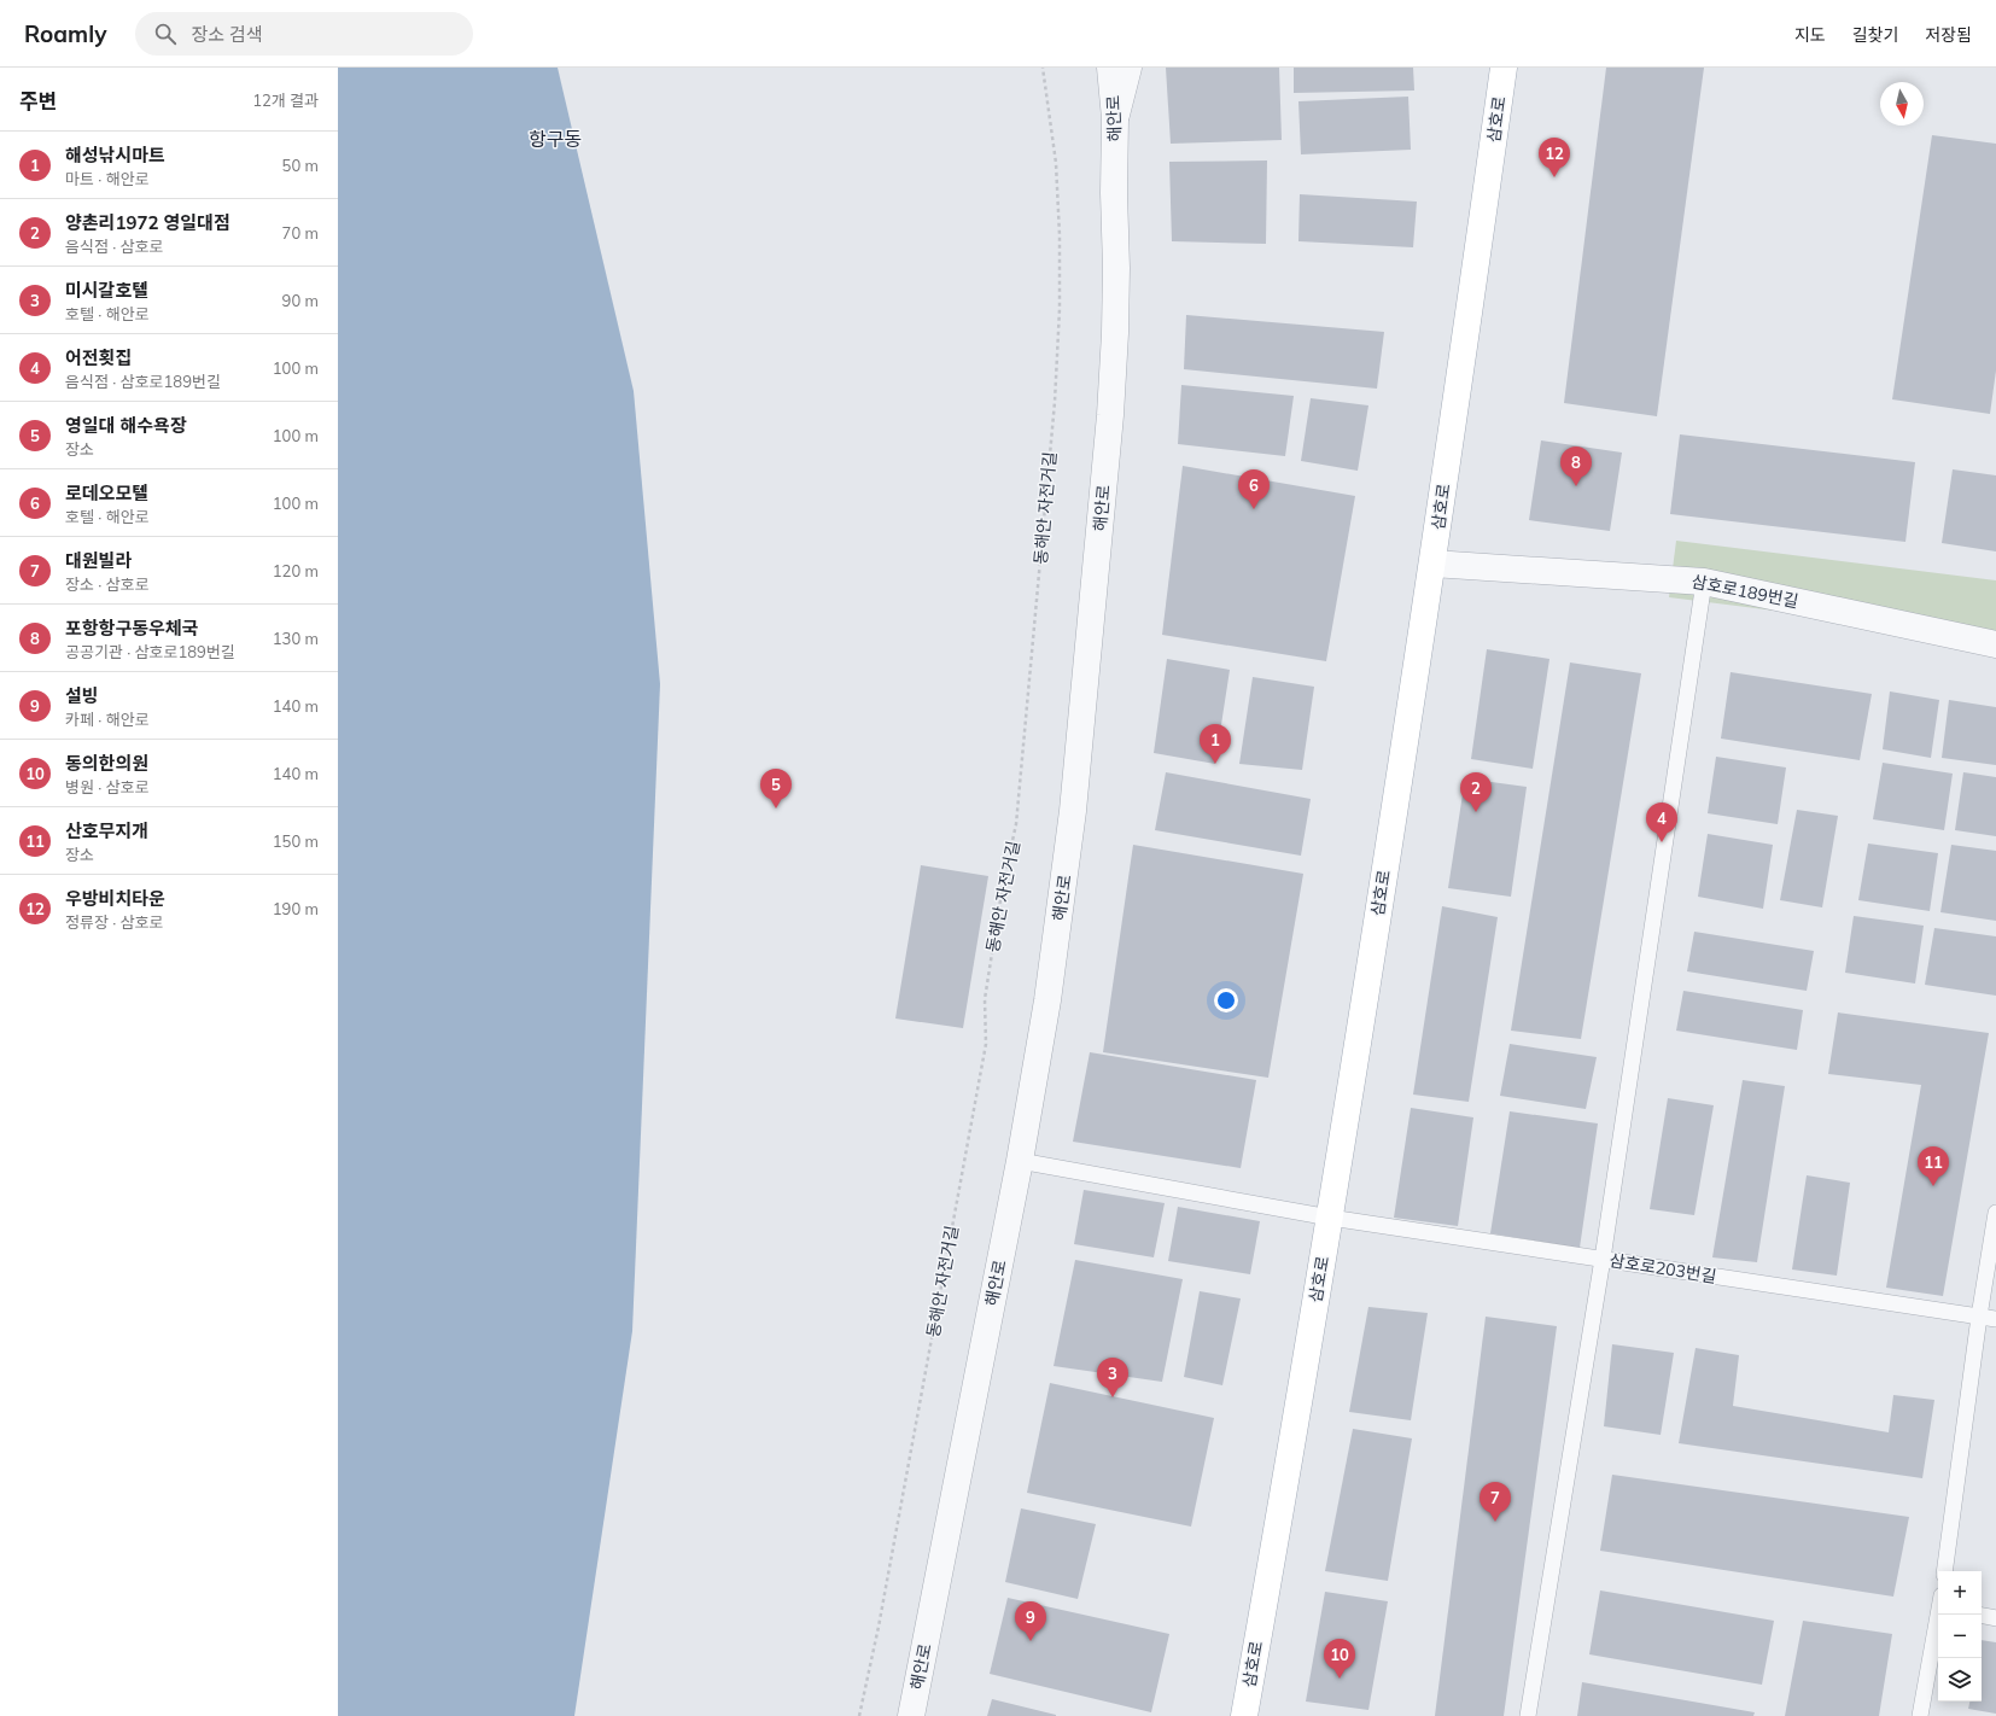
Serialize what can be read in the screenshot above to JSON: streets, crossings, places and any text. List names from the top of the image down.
{
  "streets": {
    "main road": ["삼호로"],
    "street": ["해안로", "삼호로189번길"],
    "lane": ["삼호로203번길"],
    "path": ["동해안 자전거길"]
  },
  "crossings": [
    ["해안로", "삼호로203번길"],
    ["삼호로", "삼호로189번길"],
    ["삼호로", "삼호로203번길"]
  ],
  "districts": ["항구동"],
  "north": "bottom",
  "page": {
    "header": "Roamly",
    "search": "장소 검색",
    "nav": ["지도", "길찾기", "저장됨"],
    "heading": ["주변", "12개 결과"],
    "list": [
      {
        "mark": "1",
        "name": "해성낚시마트",
        "note": "마트 · 해안로",
        "value": "50 m"
      },
      {
        "mark": "2",
        "name": "양촌리1972 영일대점",
        "note": "음식점 · 삼호로",
        "value": "70 m"
      },
      {
        "mark": "3",
        "name": "미시갈호텔",
        "note": "호텔 · 해안로",
        "value": "90 m"
      },
      {
        "mark": "4",
        "name": "어전횟집",
        "note": "음식점 · 삼호로189번길",
        "value": "100 m"
      },
      {
        "mark": "5",
        "name": "영일대 해수욕장",
        "note": "장소",
        "value": "100 m"
      },
      {
        "mark": "6",
        "name": "로데오모텔",
        "note": "호텔 · 해안로",
        "value": "100 m"
      },
      {
        "mark": "7",
        "name": "대원빌라",
        "note": "장소 · 삼호로",
        "value": "120 m"
      },
      {
        "mark": "8",
        "name": "포항항구동우체국",
        "note": "공공기관 · 삼호로189번길",
        "value": "130 m"
      },
      {
        "mark": "9",
        "name": "설빙",
        "note": "카페 · 해안로",
        "value": "140 m"
      },
      {
        "mark": "10",
        "name": "동의한의원",
        "note": "병원 · 삼호로",
        "value": "140 m"
      },
      {
        "mark": "11",
        "name": "산호무지개",
        "note": "장소",
        "value": "150 m"
      },
      {
        "mark": "12",
        "name": "우방비치타운",
        "note": "정류장 · 삼호로",
        "value": "190 m"
      }
    ],
    "pins": [
      "12",
      "8",
      "6",
      "1",
      "5",
      "2",
      "4",
      "11",
      "3",
      "7",
      "9",
      "10"
    ],
    "map_buttons": ["+", "−"]
  }
}
